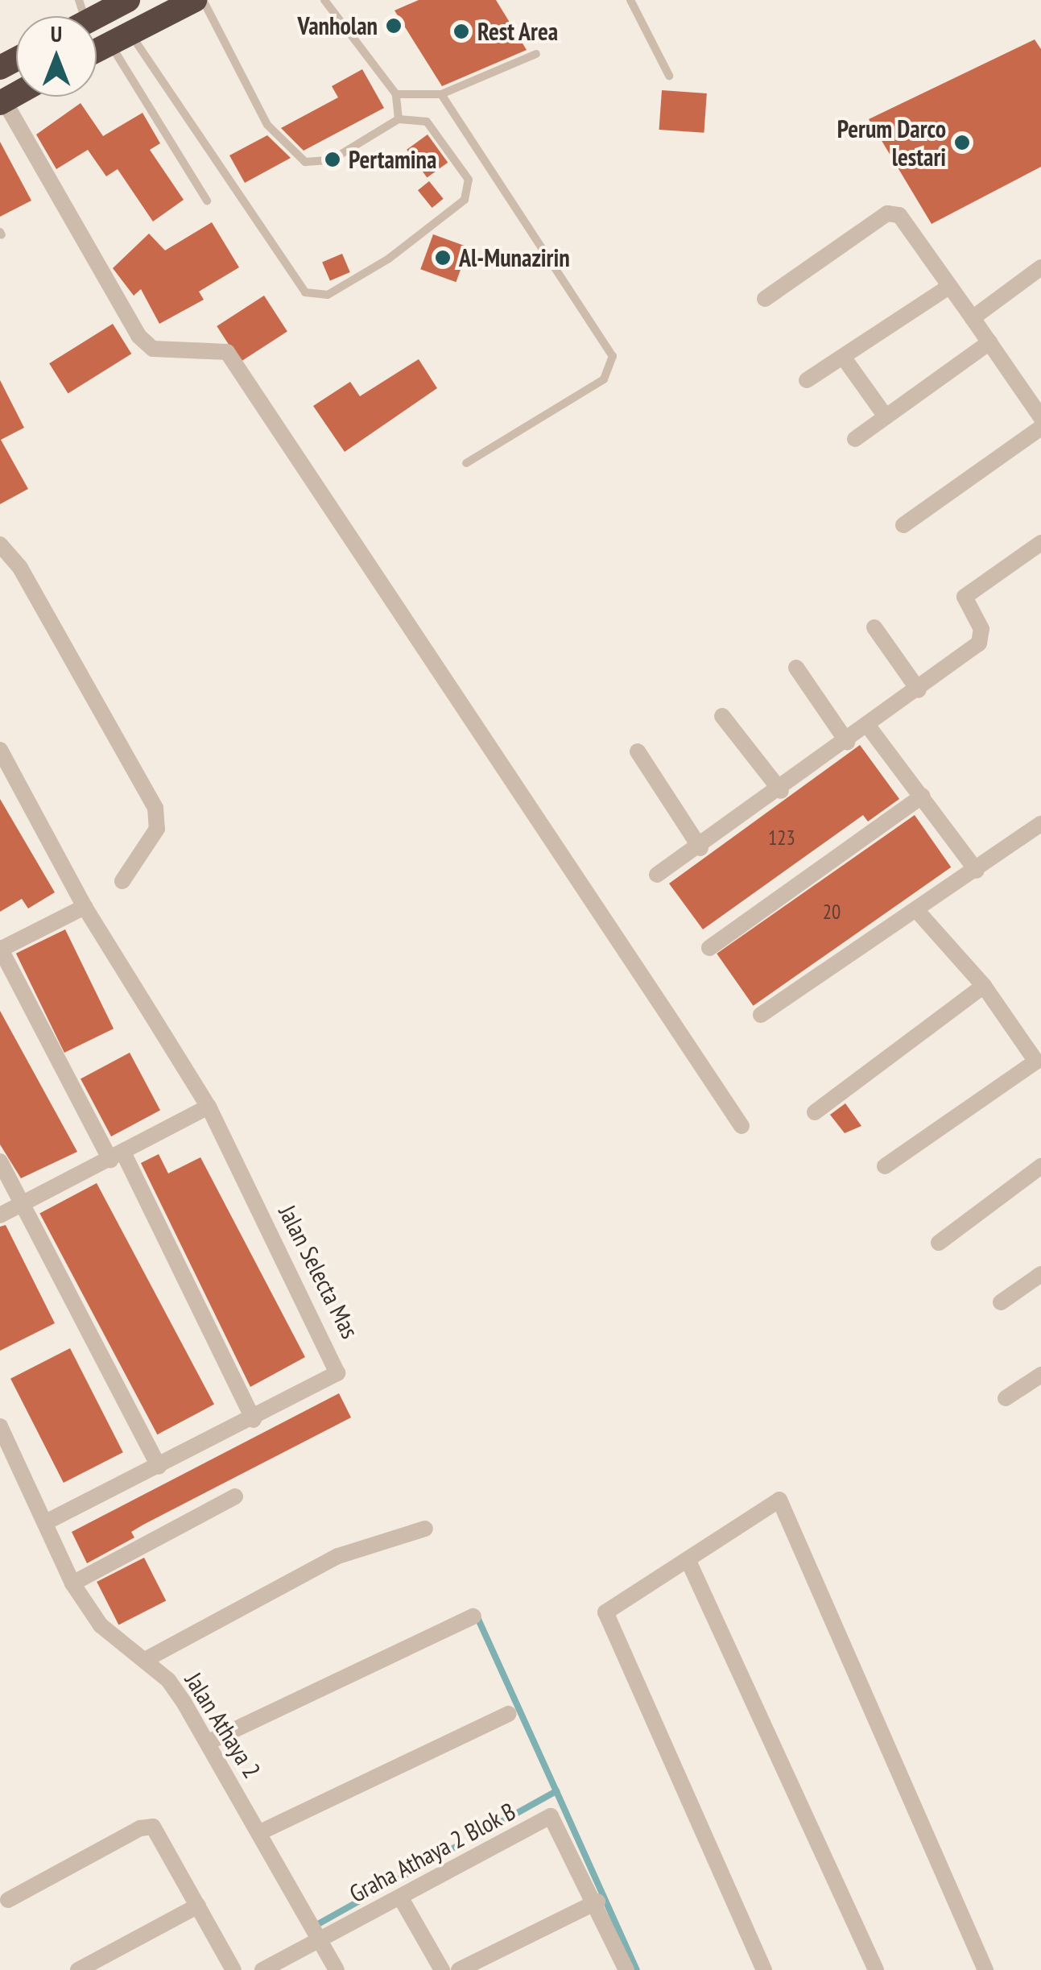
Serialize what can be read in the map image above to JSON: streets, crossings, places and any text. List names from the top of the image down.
{
  "streets": {
    "street": ["Jalan Selecta Mas", "Jalan Athaya 2", "Graha Athaya 2 Blok B"]
  },
  "crossings": [
    ["Jalan Selecta Mas", "Jalan Athaya 2"],
    ["Jalan Athaya 2", "Graha Athaya 2 Blok B"]
  ],
  "places": [
    "Vanholan",
    "Rest Area",
    "Perum Darco lestari",
    "Pertamina",
    "Al-Munazirin"
  ],
  "house_numbers": ["123", "20"],
  "north": "top"
}
